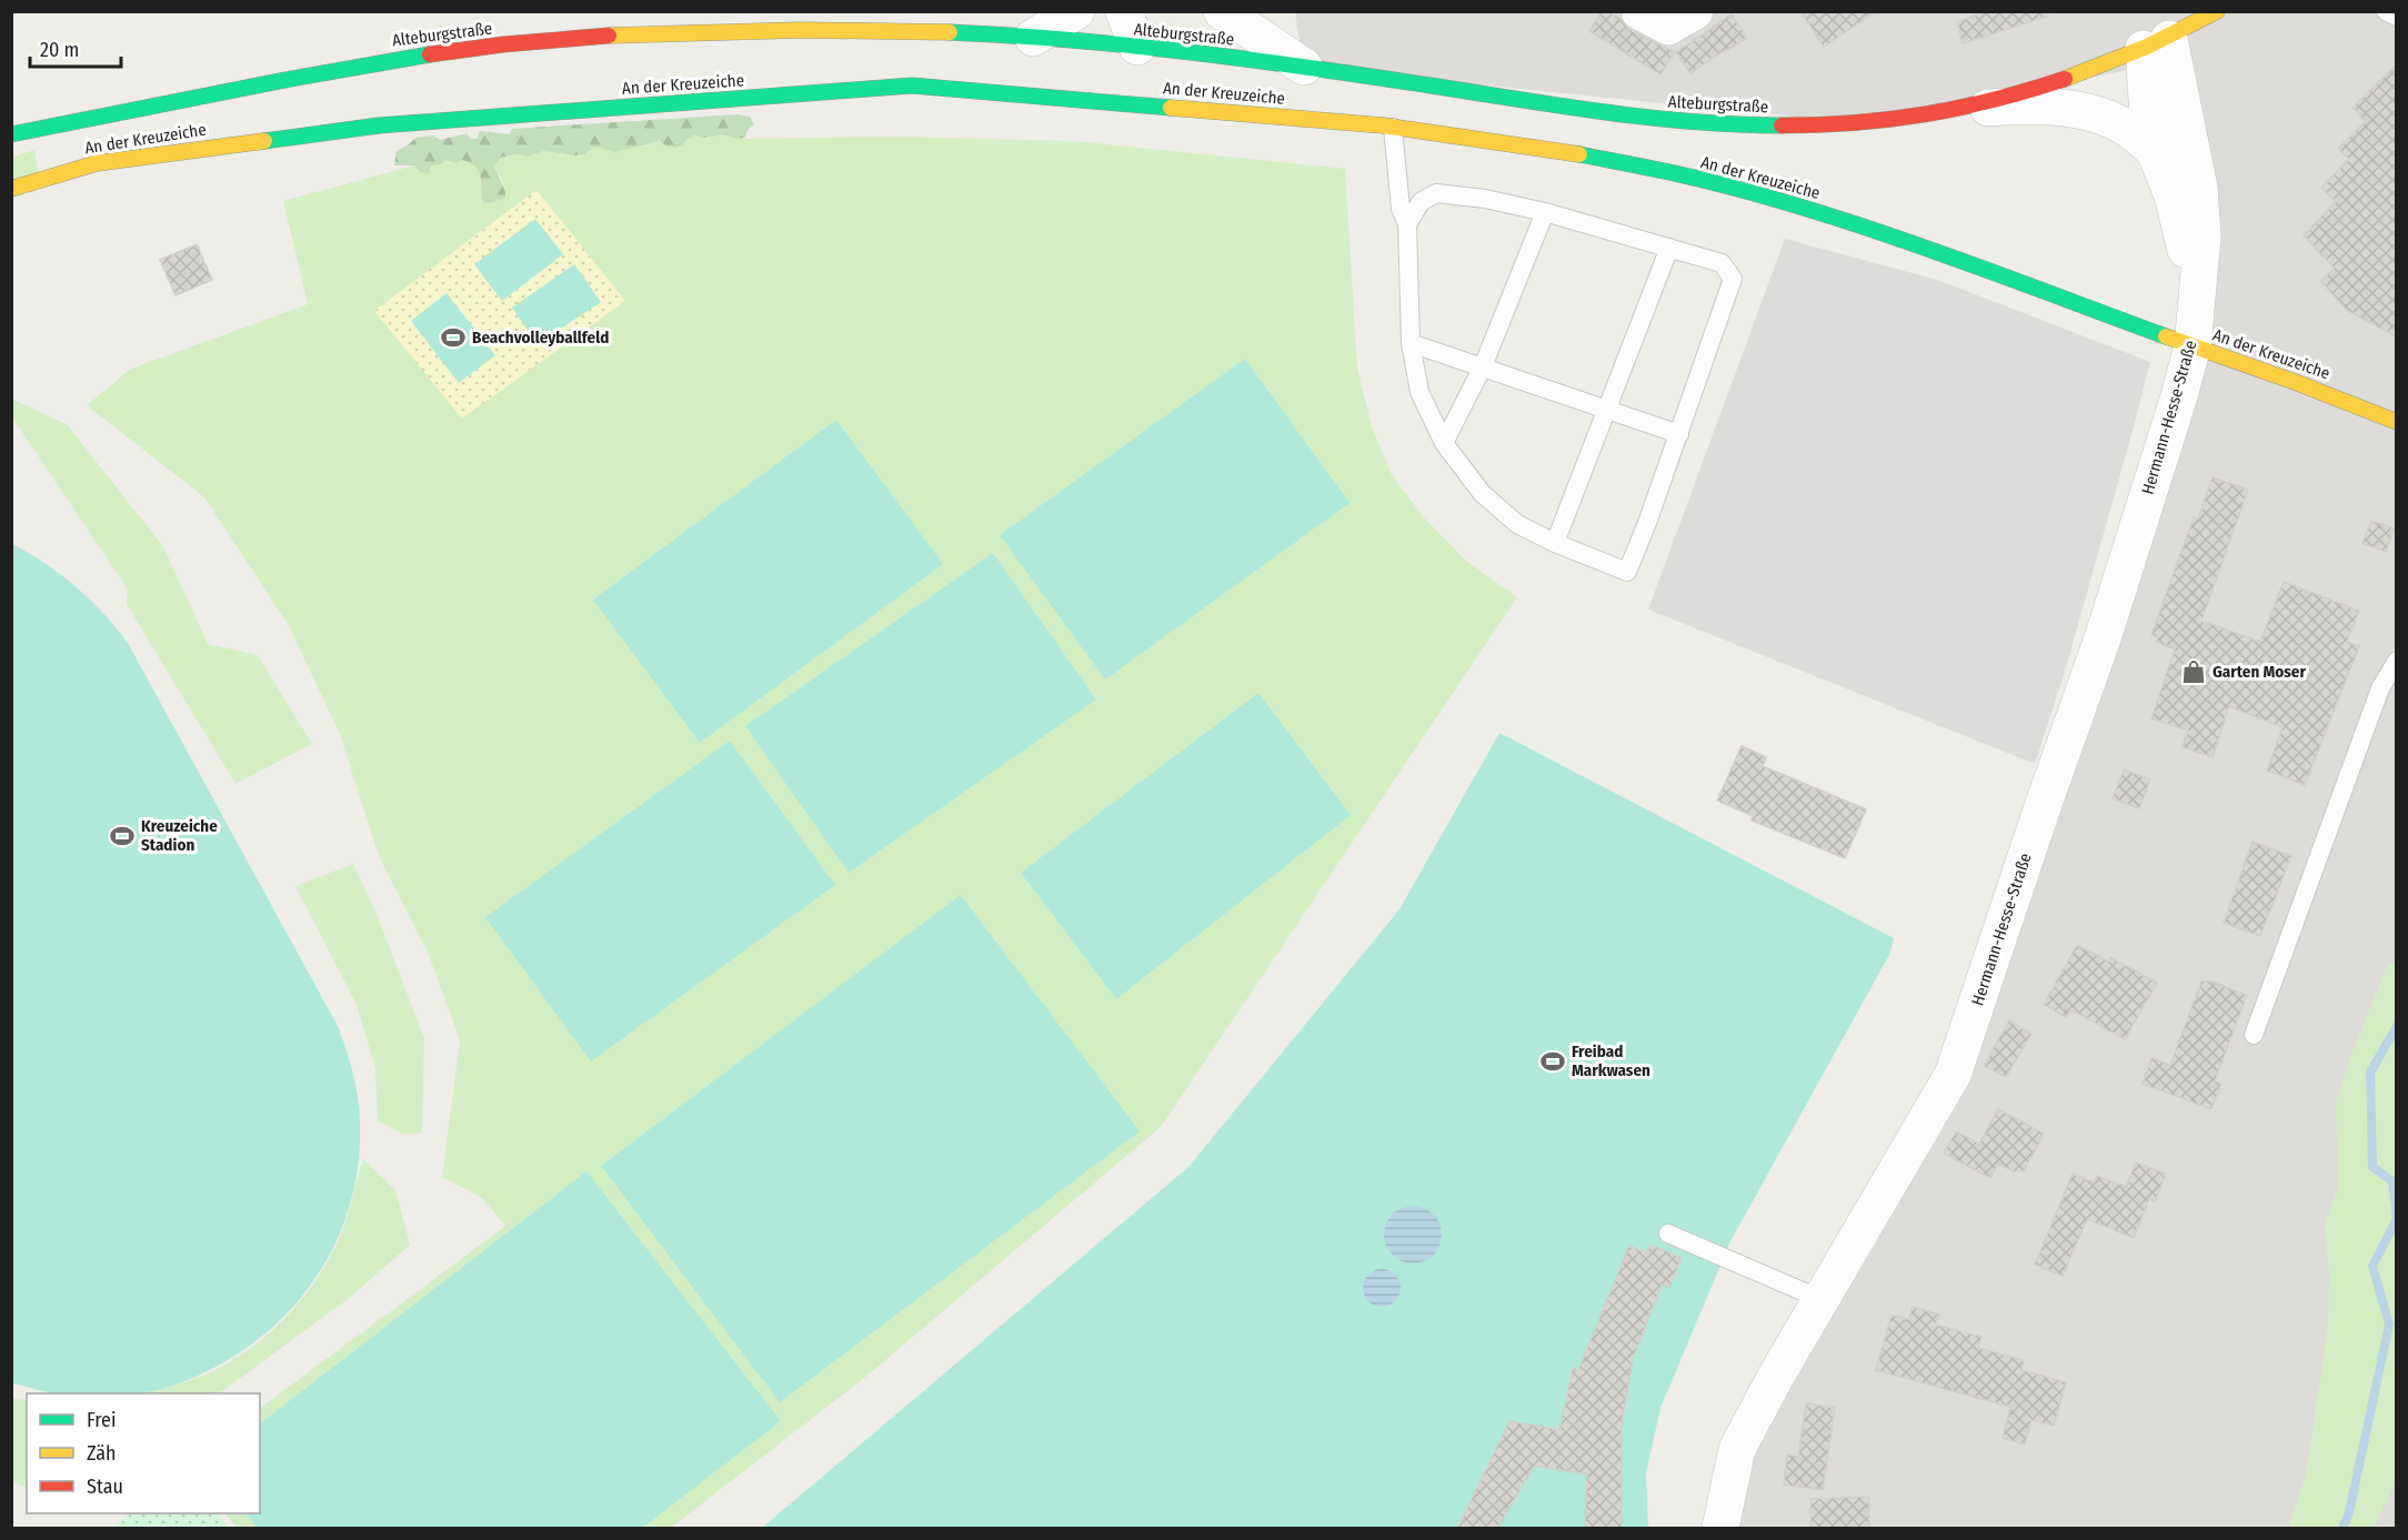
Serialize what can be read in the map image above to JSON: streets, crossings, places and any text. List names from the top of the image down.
{
  "streets": {
    "street": ["Alteburgstraße", "An der Kreuzeiche", "Hermann-Hesse-Straße"]
  },
  "crossings": [
    ["Alteburgstraße", "Hermann-Hesse-Straße"],
    ["An der Kreuzeiche", "Hermann-Hesse-Straße"]
  ],
  "places": {
    "sports": ["Beachvolleyballfeld", "Kreuzeiche Stadion", "Freibad Markwasen"],
    "shop": ["Garten Moser"]
  },
  "legend": ["Frei", "Zäh", "Stau"],
  "scale_bar": "20 m"
}
